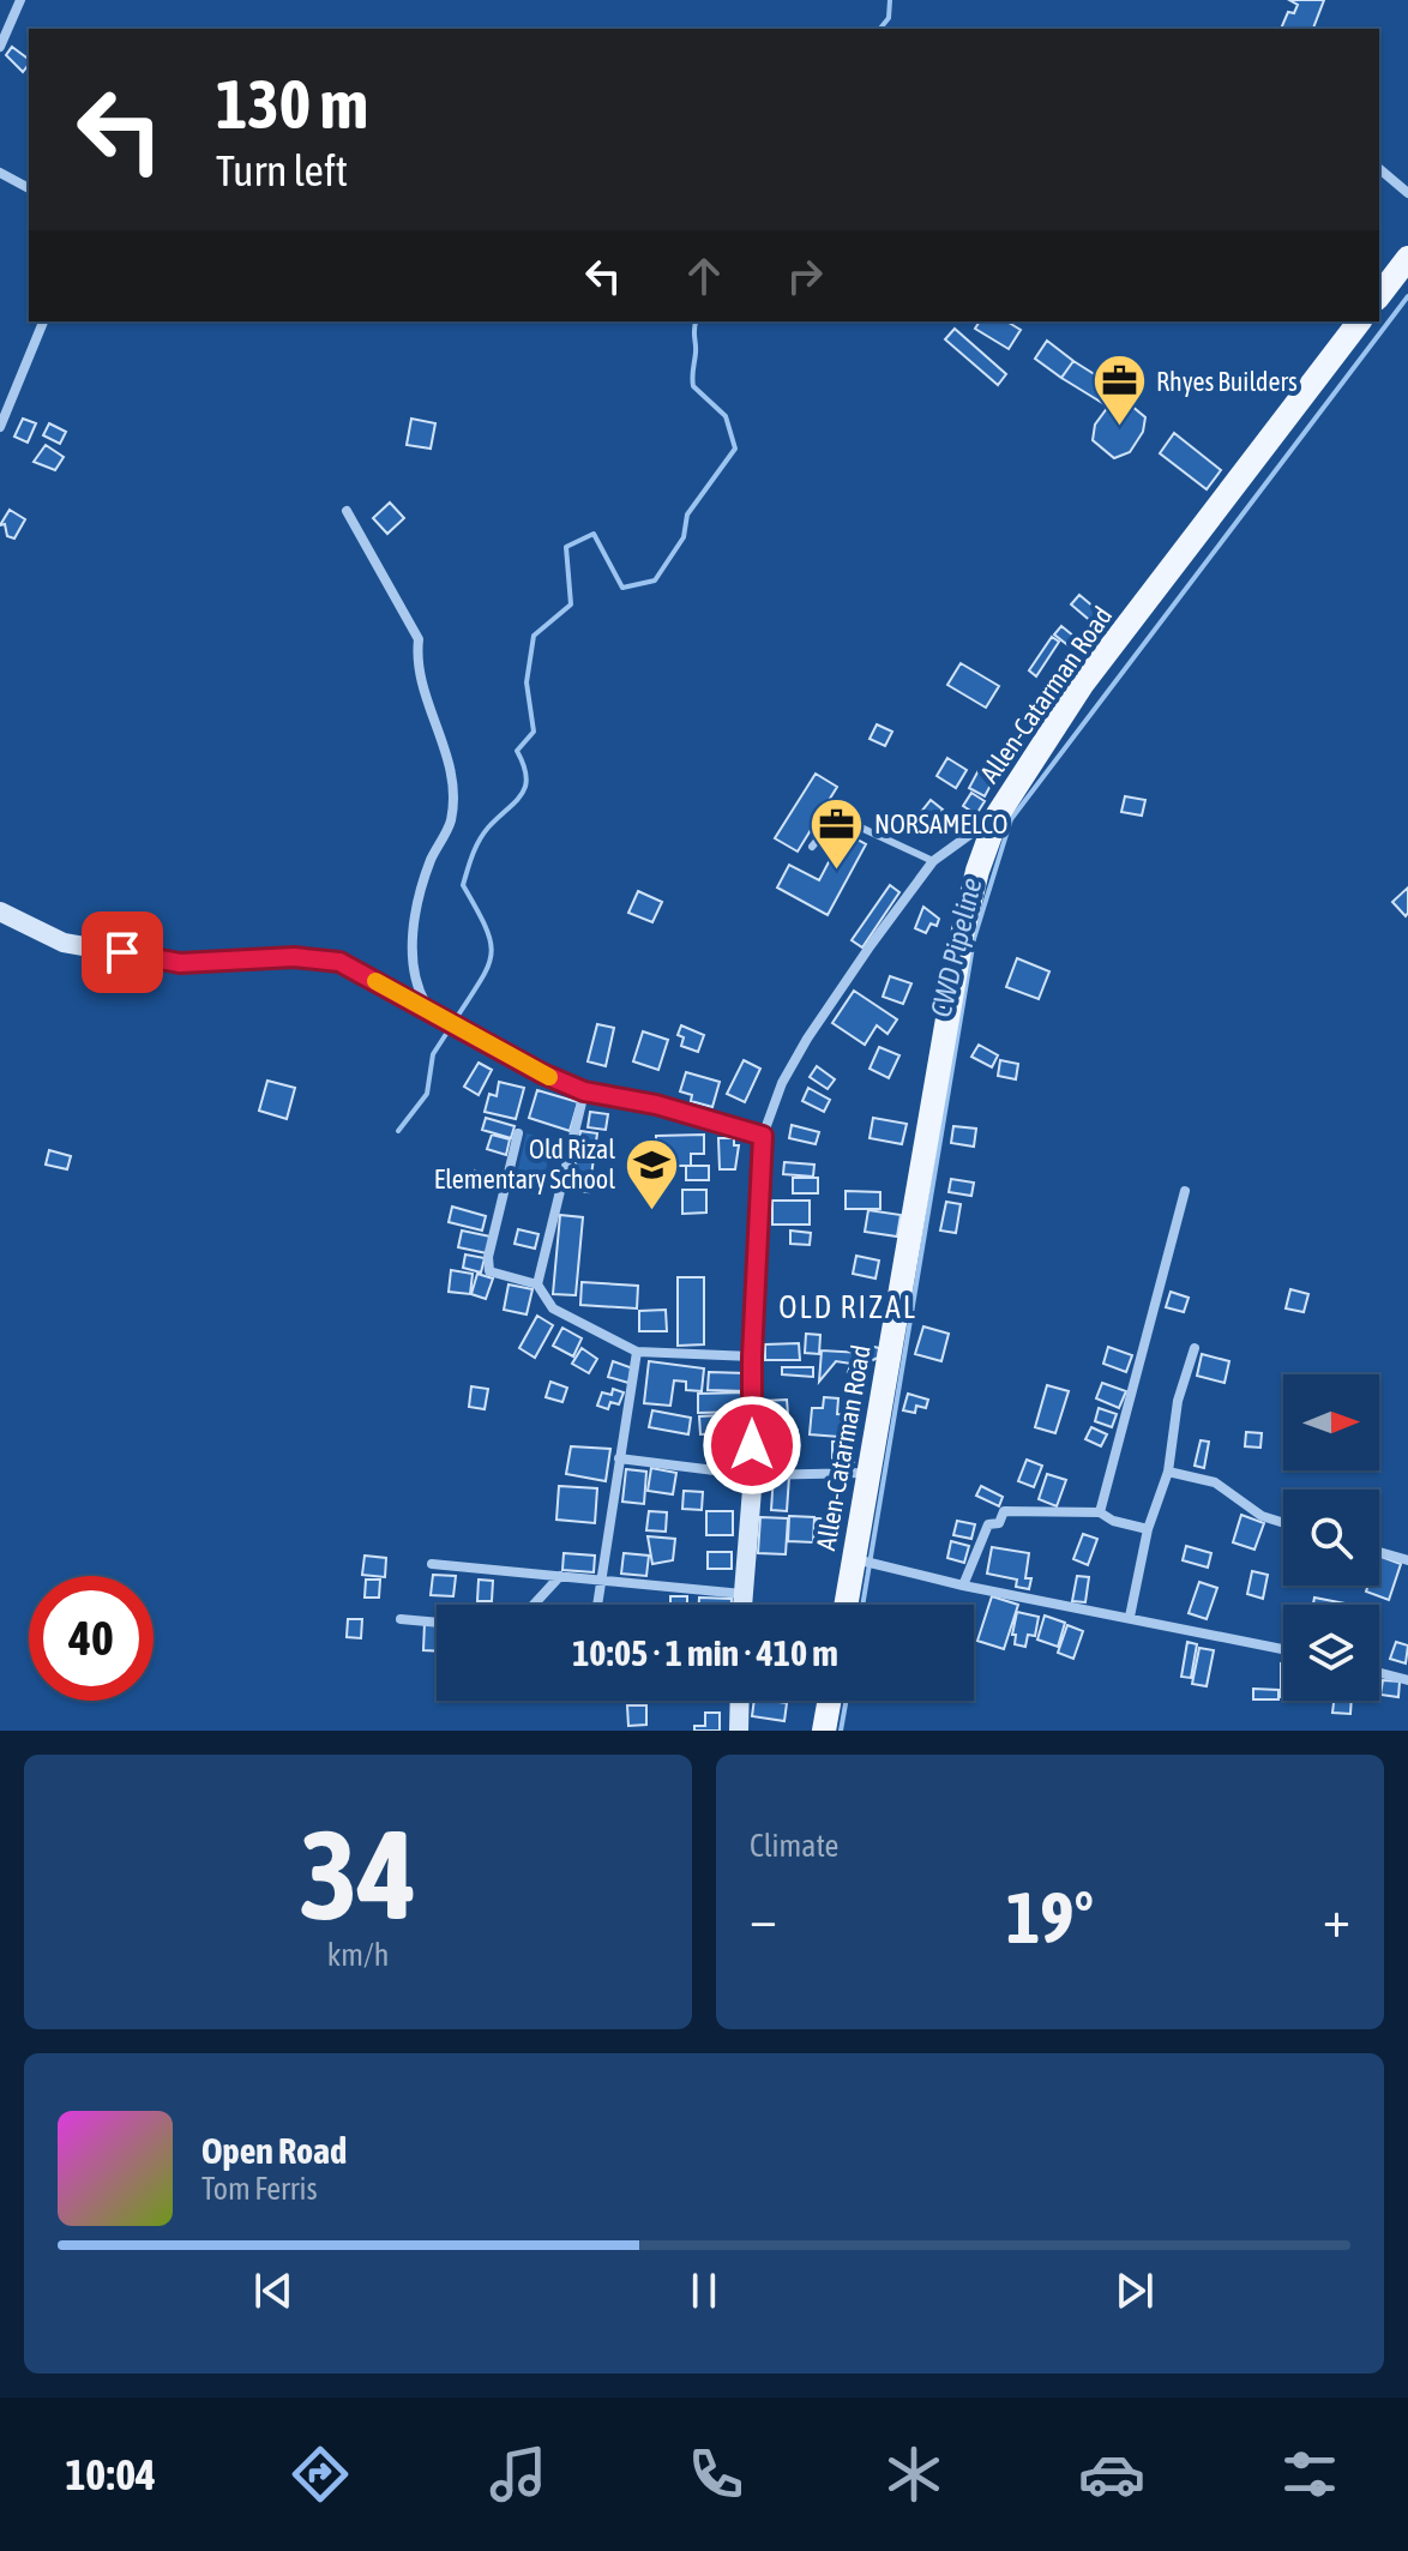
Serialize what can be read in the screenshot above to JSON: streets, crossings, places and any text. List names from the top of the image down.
{
  "streets": {
    "main road": ["Allen-Catarman Road"]
  },
  "districts": ["OLD RIZAL"],
  "water": ["CWD Pipeline"],
  "places": {
    "office": ["Rhyes Builders", "NORSAMELCO"],
    "school or university": ["Old Rizal Elementary School"]
  },
  "north": "right",
  "page": {
    "turn": ["130 m", "Turn left"],
    "limit": "40",
    "trip": "10:05 · 1 min · 410 m",
    "tile": [
      ["34", "km/h"],
      "Climate"
    ],
    "heat": ["−", "19°", "+"],
    "song": ["Open Road", "Tom Ferris"],
    "tabs": "10:04"
  }
}
